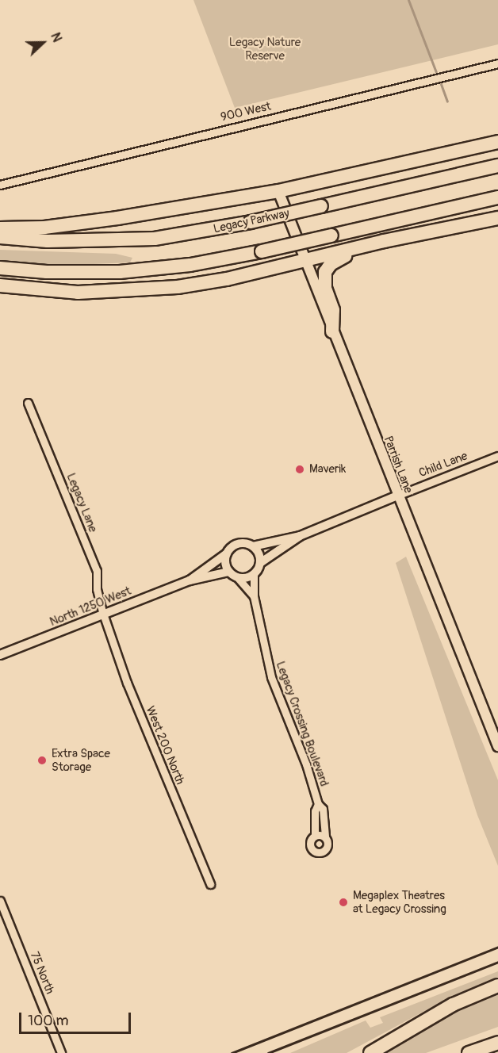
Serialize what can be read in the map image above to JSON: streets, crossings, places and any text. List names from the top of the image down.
{
  "streets": {
    "highway": ["Legacy Parkway"],
    "main road": ["Parrish Lane"],
    "street": [
      "900 West",
      "Child Lane",
      "Legacy Lane",
      "North 1250 West",
      "Legacy Crossing Boulevard",
      "West 200 North",
      "75 North"
    ]
  },
  "crossings": [
    ["Parrish Lane", "Child Lane"],
    ["Legacy Lane", "North 1250 West"],
    ["Legacy Lane", "West 200 North"],
    ["North 1250 West", "Legacy Crossing Boulevard"],
    ["North 1250 West", "West 200 North"]
  ],
  "parks": ["Legacy Nature Reserve"],
  "places": ["Maverik", "Extra Space Storage", "Megaplex Theatres at Legacy Crossing"],
  "scale_bar": "100 m",
  "north": "right"
}
